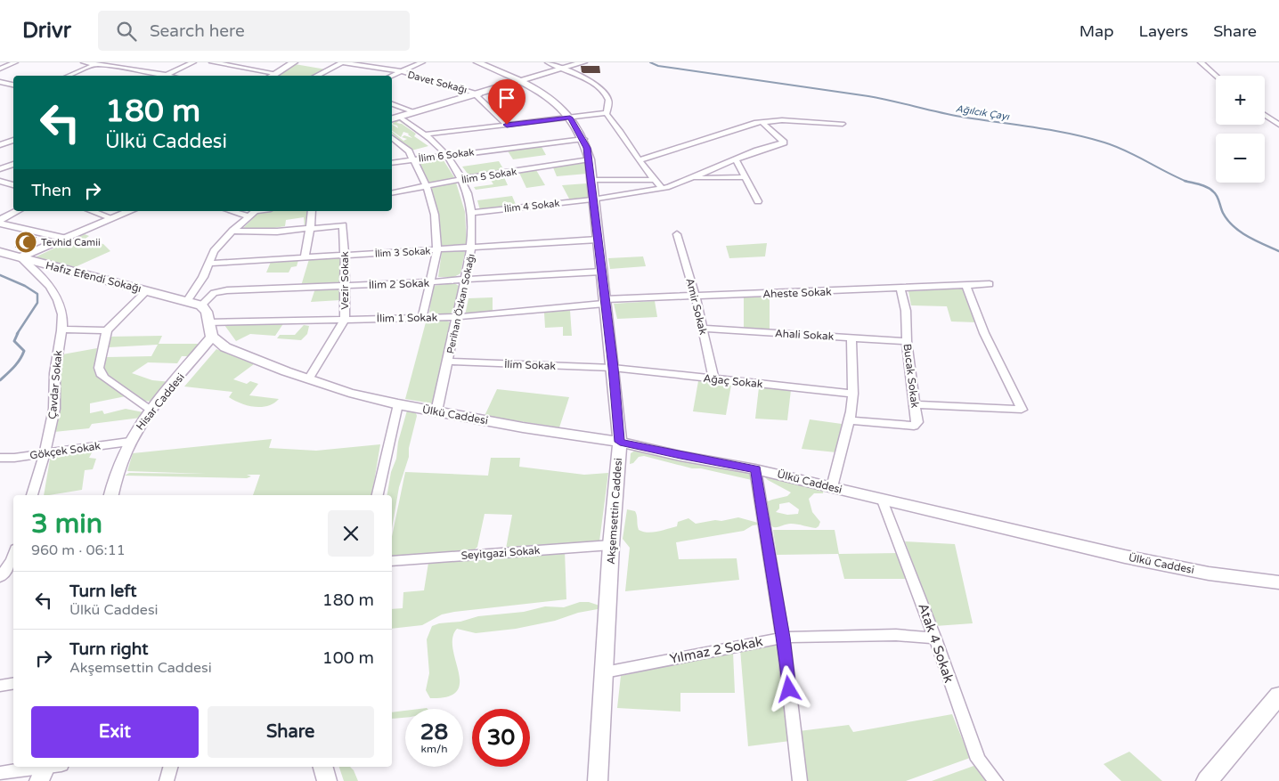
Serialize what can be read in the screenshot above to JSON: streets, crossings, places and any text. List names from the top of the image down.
{
  "streets": {
    "street": [
      "Davet Sokağı",
      "İlim 6 Sokak",
      "İlim 5 Sokak",
      "İlim 4 Sokak",
      "İlim 3 Sokak",
      "Hafız Efendi Sokağı",
      "Vezir Sokak",
      "İlim 2 Sokak",
      "Aheste Sokak",
      "Perihan Özkan Sokağı",
      "Amir Sokak",
      "İlim 1 Sokak",
      "Ahali Sokak",
      "İlim Sokak",
      "Bucak Sokak",
      "Ağaç Sokak",
      "Çavdar Sokak",
      "Hisar Caddesi",
      "Ülkü Caddesi",
      "Gökçek Sokak",
      "Akşemsettin Caddesi",
      "Seyitgazi Sokak",
      "Atak 4 Sokak",
      "Yılmaz 2 Sokak"
    ]
  },
  "crossings": [
    ["İlim 6 Sokak", "Perihan Özkan Sokağı"],
    ["İlim 6 Sokak", "Akşemsettin Caddesi"],
    ["İlim 5 Sokak", "Perihan Özkan Sokağı"],
    ["İlim 5 Sokak", "Akşemsettin Caddesi"],
    ["İlim 4 Sokak", "Perihan Özkan Sokağı"],
    ["İlim 4 Sokak", "Akşemsettin Caddesi"],
    ["İlim 3 Sokak", "Vezir Sokak"],
    ["İlim 3 Sokak", "Perihan Özkan Sokağı"],
    ["İlim 3 Sokak", "Akşemsettin Caddesi"],
    ["Hafız Efendi Sokağı", "İlim 2 Sokak"],
    ["Hafız Efendi Sokağı", "İlim 1 Sokak"],
    ["Hafız Efendi Sokağı", "Çavdar Sokak"],
    ["Hafız Efendi Sokağı", "Hisar Caddesi"],
    ["Hafız Efendi Sokağı", "Ülkü Caddesi"],
    ["Vezir Sokak", "İlim 2 Sokak"],
    ["Vezir Sokak", "İlim 1 Sokak"],
    ["Vezir Sokak", "Ülkü Caddesi"],
    ["İlim 2 Sokak", "Perihan Özkan Sokağı"],
    ["İlim 2 Sokak", "İlim 1 Sokak"],
    ["İlim 2 Sokak", "Hisar Caddesi"],
    ["İlim 2 Sokak", "Ülkü Caddesi"],
    ["İlim 2 Sokak", "Akşemsettin Caddesi"],
    ["Aheste Sokak", "Amir Sokak"],
    ["Aheste Sokak", "İlim 1 Sokak"],
    ["Aheste Sokak", "Bucak Sokak"],
    ["Aheste Sokak", "Akşemsettin Caddesi"],
    ["Perihan Özkan Sokağı", "İlim 1 Sokak"],
    ["Perihan Özkan Sokağı", "İlim Sokak"],
    ["Perihan Özkan Sokağı", "Ülkü Caddesi"],
    ["Amir Sokak", "Ahali Sokak"],
    ["Amir Sokak", "Ağaç Sokak"],
    ["İlim 1 Sokak", "Hisar Caddesi"],
    ["İlim 1 Sokak", "Ülkü Caddesi"],
    ["İlim 1 Sokak", "Akşemsettin Caddesi"],
    ["Ahali Sokak", "Bucak Sokak"],
    ["İlim Sokak", "Ağaç Sokak"],
    ["İlim Sokak", "Akşemsettin Caddesi"],
    ["Ağaç Sokak", "Akşemsettin Caddesi"],
    ["Çavdar Sokak", "Gökçek Sokak"],
    ["Hisar Caddesi", "Ülkü Caddesi"],
    ["Hisar Caddesi", "Gökçek Sokak"],
    ["Ülkü Caddesi", "Akşemsettin Caddesi"],
    ["Ülkü Caddesi", "Atak 4 Sokak"],
    ["Akşemsettin Caddesi", "Seyitgazi Sokak"],
    ["Akşemsettin Caddesi", "Yılmaz 2 Sokak"],
    ["Atak 4 Sokak", "Yılmaz 2 Sokak"]
  ],
  "water": ["Ağılcık Çayı"],
  "places": {
    "mosque": ["Tevhid Camii"]
  },
  "page": {
    "header": "Drivr",
    "search": "Search here",
    "nav": ["Map", "Layers", "Share"],
    "map_buttons": ["+", "−"],
    "turn": ["180 m", "Ülkü Caddesi"],
    "then": "Then",
    "heading": ["3 min", "960 m · 06:11"],
    "list": [
      {
        "name": "Turn left",
        "note": "Ülkü Caddesi",
        "value": "180 m"
      },
      {
        "name": "Turn right",
        "note": "Akşemsettin Caddesi",
        "value": "100 m"
      }
    ],
    "buttons": ["Exit", "Share"],
    "speed": "28 km/h",
    "limit": "30"
  }
}
